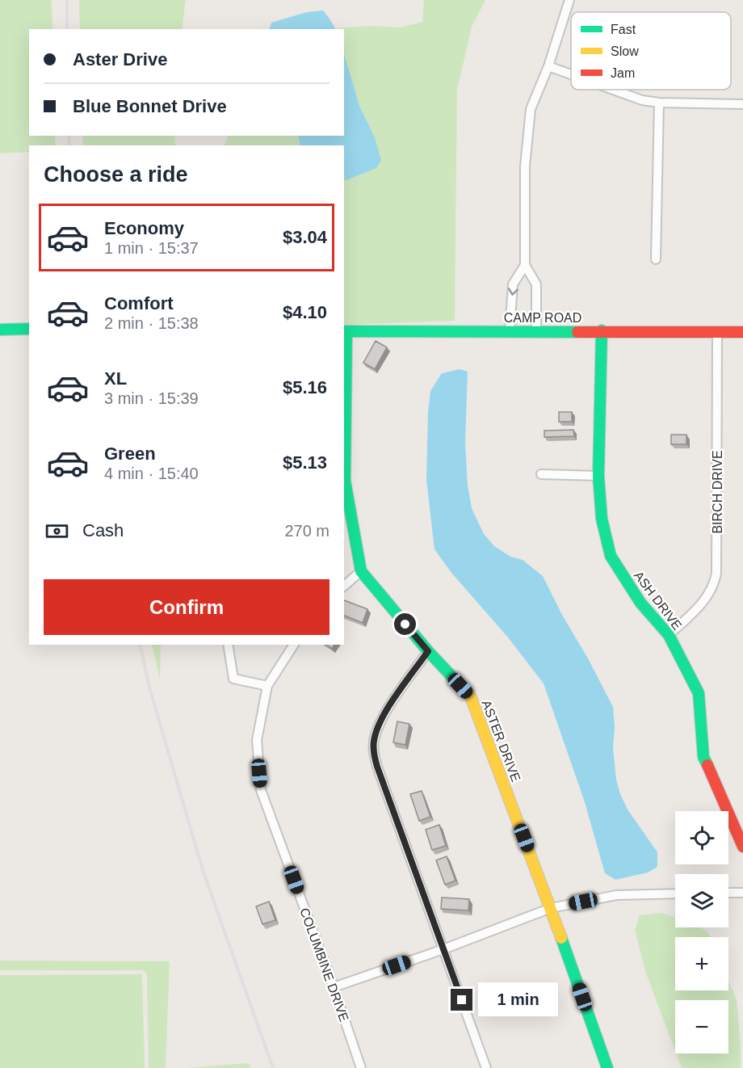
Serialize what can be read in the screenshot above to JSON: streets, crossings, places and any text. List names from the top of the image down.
{
  "streets": {
    "street": [
      "CAMP ROAD",
      "BIRCH DRIVE",
      "ASH DRIVE",
      "ASTER DRIVE",
      "COLUMBINE DRIVE"
    ]
  },
  "crossings": [
    ["CAMP ROAD", "BIRCH DRIVE"],
    ["CAMP ROAD", "ASH DRIVE"],
    ["CAMP ROAD", "ASTER DRIVE"],
    ["BIRCH DRIVE", "ASH DRIVE"]
  ],
  "legend": ["Fast", "Slow", "Jam"],
  "page": {
    "banner": ["Aster Drive", "Blue Bonnet Drive"],
    "heading": "Choose a ride",
    "list": [
      {
        "name": "Economy",
        "note": "1 min · 15:37",
        "value": "$3.04"
      },
      {
        "name": "Comfort",
        "note": "2 min · 15:38",
        "value": "$4.10"
      },
      {
        "name": "XL",
        "note": "3 min · 15:39",
        "value": "$5.16"
      },
      {
        "name": "Green",
        "note": "4 min · 15:40",
        "value": "$5.13"
      }
    ],
    "pay": ["Cash", "270 m"],
    "buttons": "Confirm",
    "map_buttons": ["+", "−"],
    "bubble": "1 min"
  }
}
